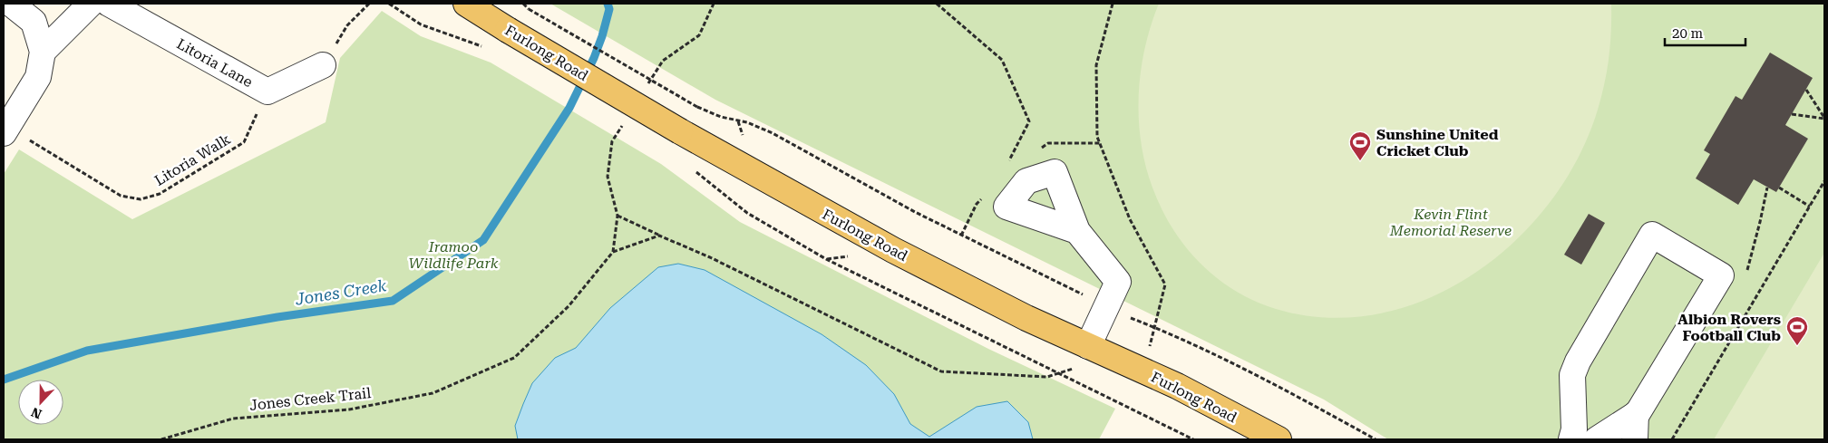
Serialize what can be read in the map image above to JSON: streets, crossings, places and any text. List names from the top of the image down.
{
  "streets": {
    "main road": ["Furlong Road"],
    "street": ["Litoria Lane"],
    "path": ["Litoria Walk", "Jones Creek Trail"]
  },
  "crossings": [
    ["Litoria Lane", "Litoria Walk"]
  ],
  "water": ["Jones Creek"],
  "parks": ["Kevin Flint Memorial Reserve", "Iramoo Wildlife Park"],
  "places": {
    "sports": ["Sunshine United Cricket Club", "Albion Rovers Football Club"]
  },
  "scale_bar": "20 m",
  "north": "bottom"
}
